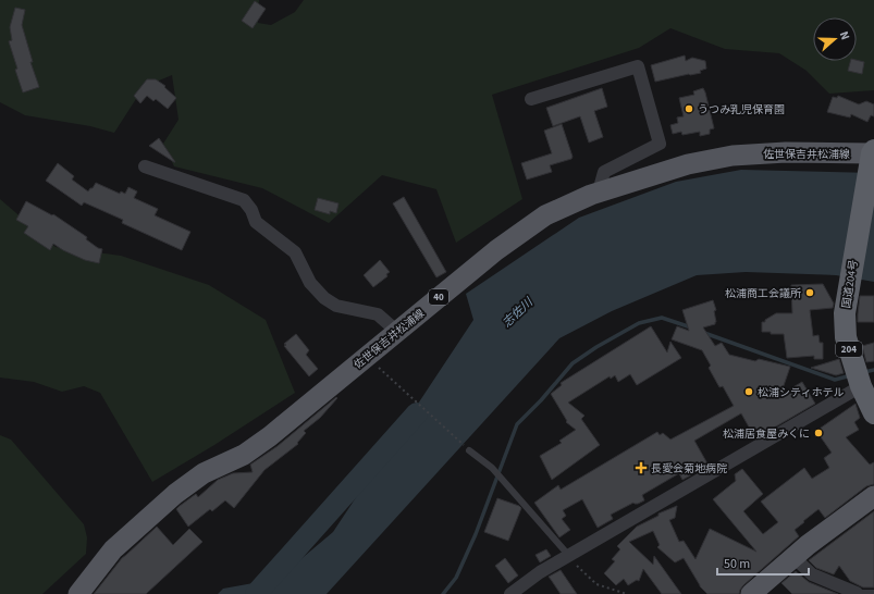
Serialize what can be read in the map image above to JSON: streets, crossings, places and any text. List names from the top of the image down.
{
  "streets": {
    "highway": ["国道204号", "204"],
    "main road": ["佐世保吉井松浦線", "40"]
  },
  "crossings": [
    ["佐世保吉井松浦線", "国道204号"]
  ],
  "water": ["志佐川"],
  "places": {
    "other": [
      "うつみ乳児保育園",
      "松浦商工会議所",
      "松浦シティホテル",
      "松浦居食屋みくに"
    ],
    "health": ["長愛会菊地病院"]
  },
  "scale_bar": "50 m",
  "north": "right"
}
